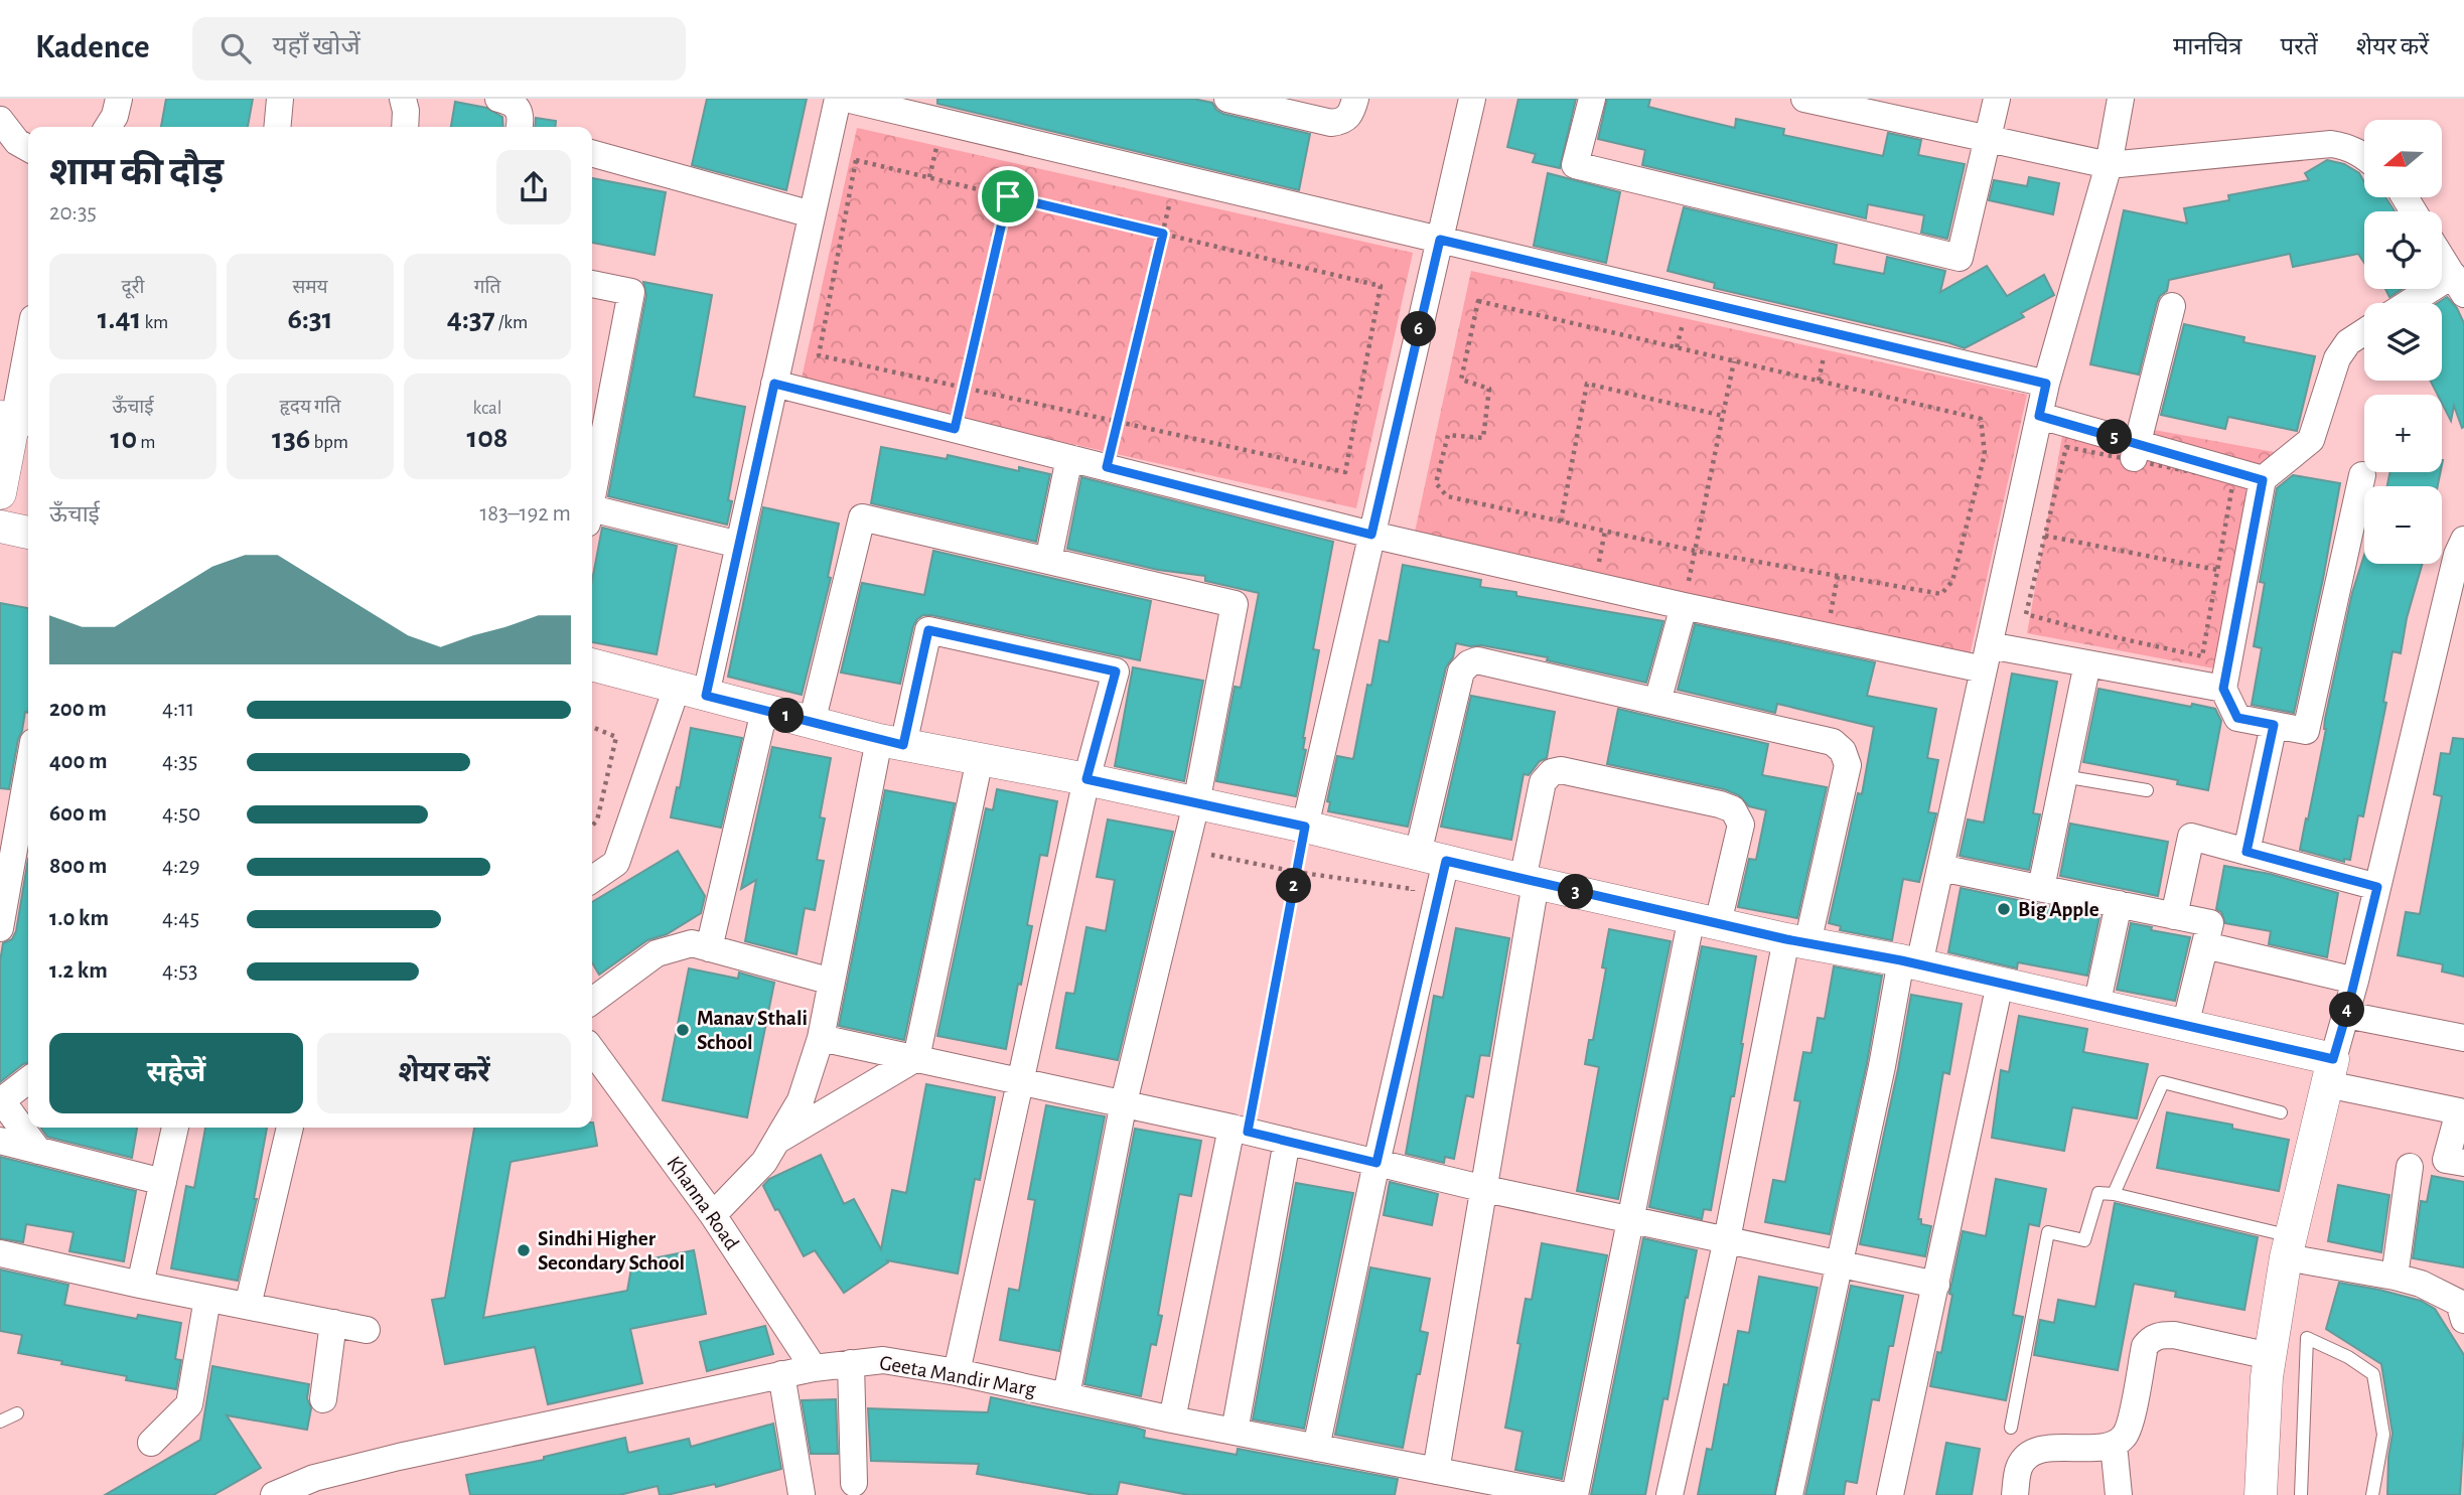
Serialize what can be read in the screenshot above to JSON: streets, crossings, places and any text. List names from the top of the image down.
{
  "streets": {
    "street": ["Khanna Road", "Geeta Mandir Marg"]
  },
  "crossings": [
    ["Khanna Road", "Geeta Mandir Marg"]
  ],
  "places": ["Big Apple", "Manav Sthali School", "Sindhi Higher Secondary School"],
  "north": "left",
  "page": {
    "header": "Kadence",
    "search": "यहाँ खोजें",
    "nav": ["मानचित्र", "परतें", "शेयर करें"],
    "map_buttons": ["+", "−"],
    "heading": ["शाम की दौड़", "20:35"],
    "stats": [
      ["दूरी", "1.41 km"],
      ["समय", "6:31"],
      ["गति", "4:37 /km"],
      ["ऊँचाई", "10 m"],
      ["हृदय गति", "136 bpm"],
      ["kcal", "108"]
    ],
    "pins": [
      "6",
      "5",
      "1",
      "2",
      "3",
      "4"
    ],
    "chart": ["ऊँचाई", "183–192 m"],
    "list": [
      {
        "name": "200 m",
        "note": "4:11"
      },
      {
        "name": "400 m",
        "note": "4:35"
      },
      {
        "name": "600 m",
        "note": "4:50"
      },
      {
        "name": "800 m",
        "note": "4:29"
      },
      {
        "name": "1.0 km",
        "note": "4:45"
      },
      {
        "name": "1.2 km",
        "note": "4:53"
      }
    ],
    "buttons": ["सहेजें", "शेयर करें"]
  }
}
